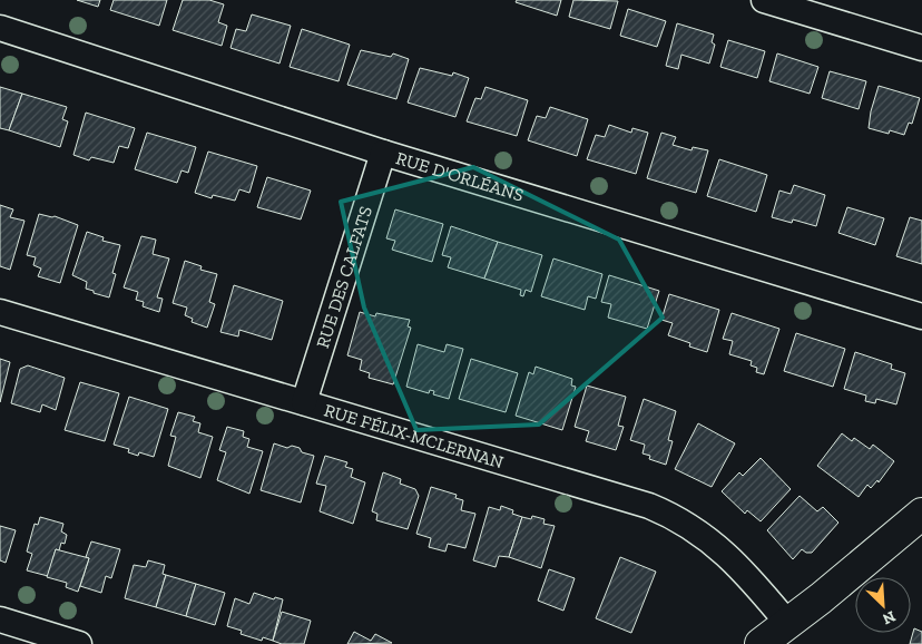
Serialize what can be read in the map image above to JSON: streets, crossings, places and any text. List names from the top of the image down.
{
  "streets": {
    "street": ["RUE D'ORLÉANS", "RUE DES CALFATS", "RUE FÉLIX-MCLERNAN"]
  },
  "crossings": [
    ["RUE D'ORLÉANS", "RUE DES CALFATS"],
    ["RUE DES CALFATS", "RUE FÉLIX-MCLERNAN"]
  ],
  "north": "bottom right"
}
